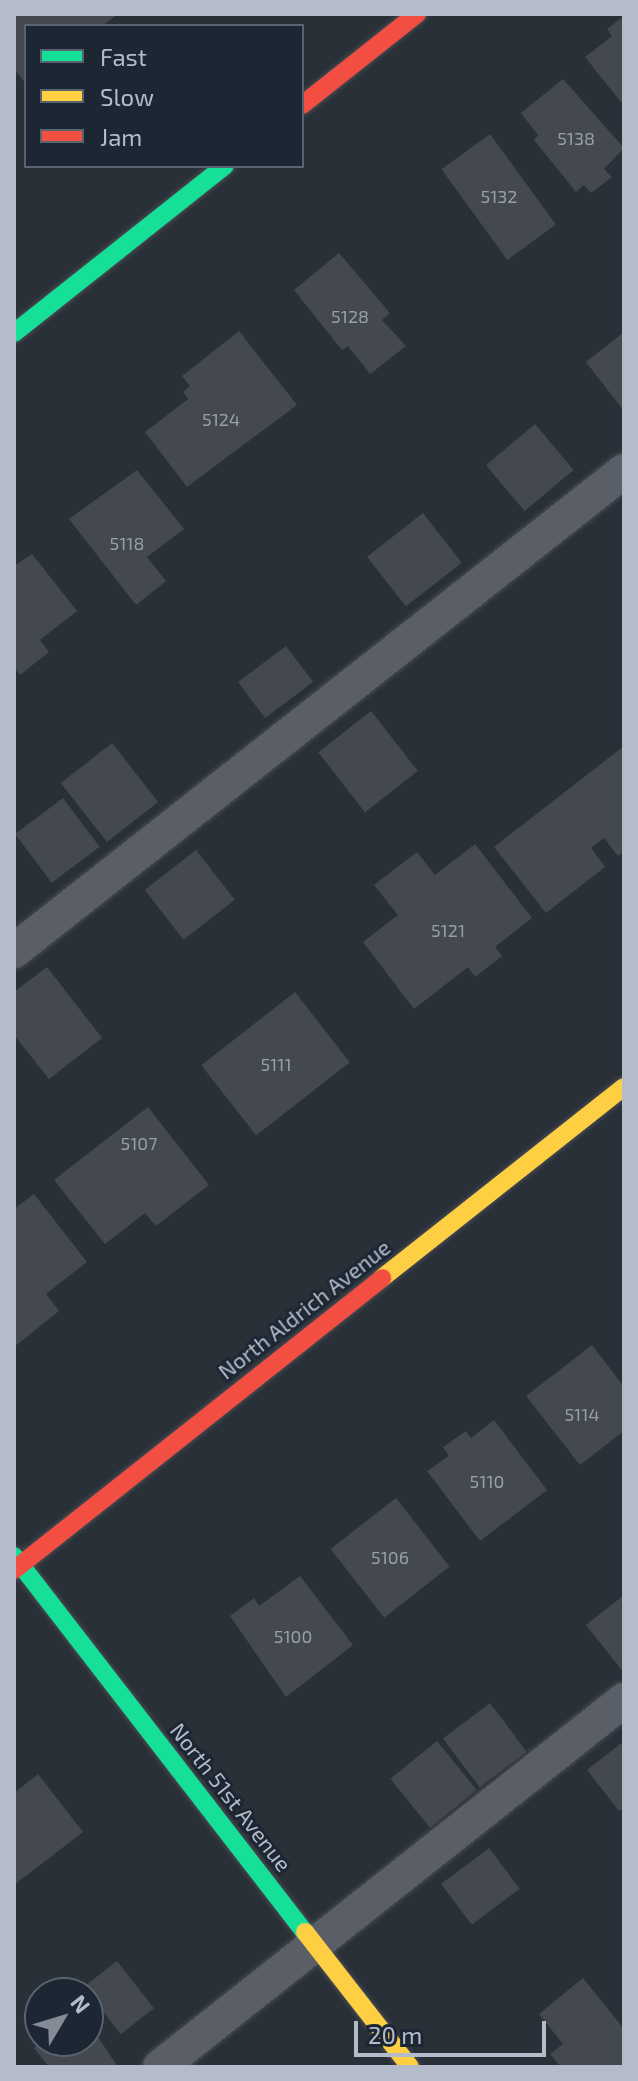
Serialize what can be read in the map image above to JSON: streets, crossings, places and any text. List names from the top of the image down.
{
  "streets": {
    "street": ["North Aldrich Avenue", "North 51st Avenue"]
  },
  "crossings": [
    ["North Aldrich Avenue", "North 51st Avenue"]
  ],
  "house_numbers": [
    "5138",
    "5132",
    "5128",
    "5124",
    "5118",
    "5121",
    "5111",
    "5107",
    "5114",
    "5110",
    "5106",
    "5100"
  ],
  "legend": ["Fast", "Slow", "Jam"],
  "scale_bar": "20 m",
  "north": "top right"
}
